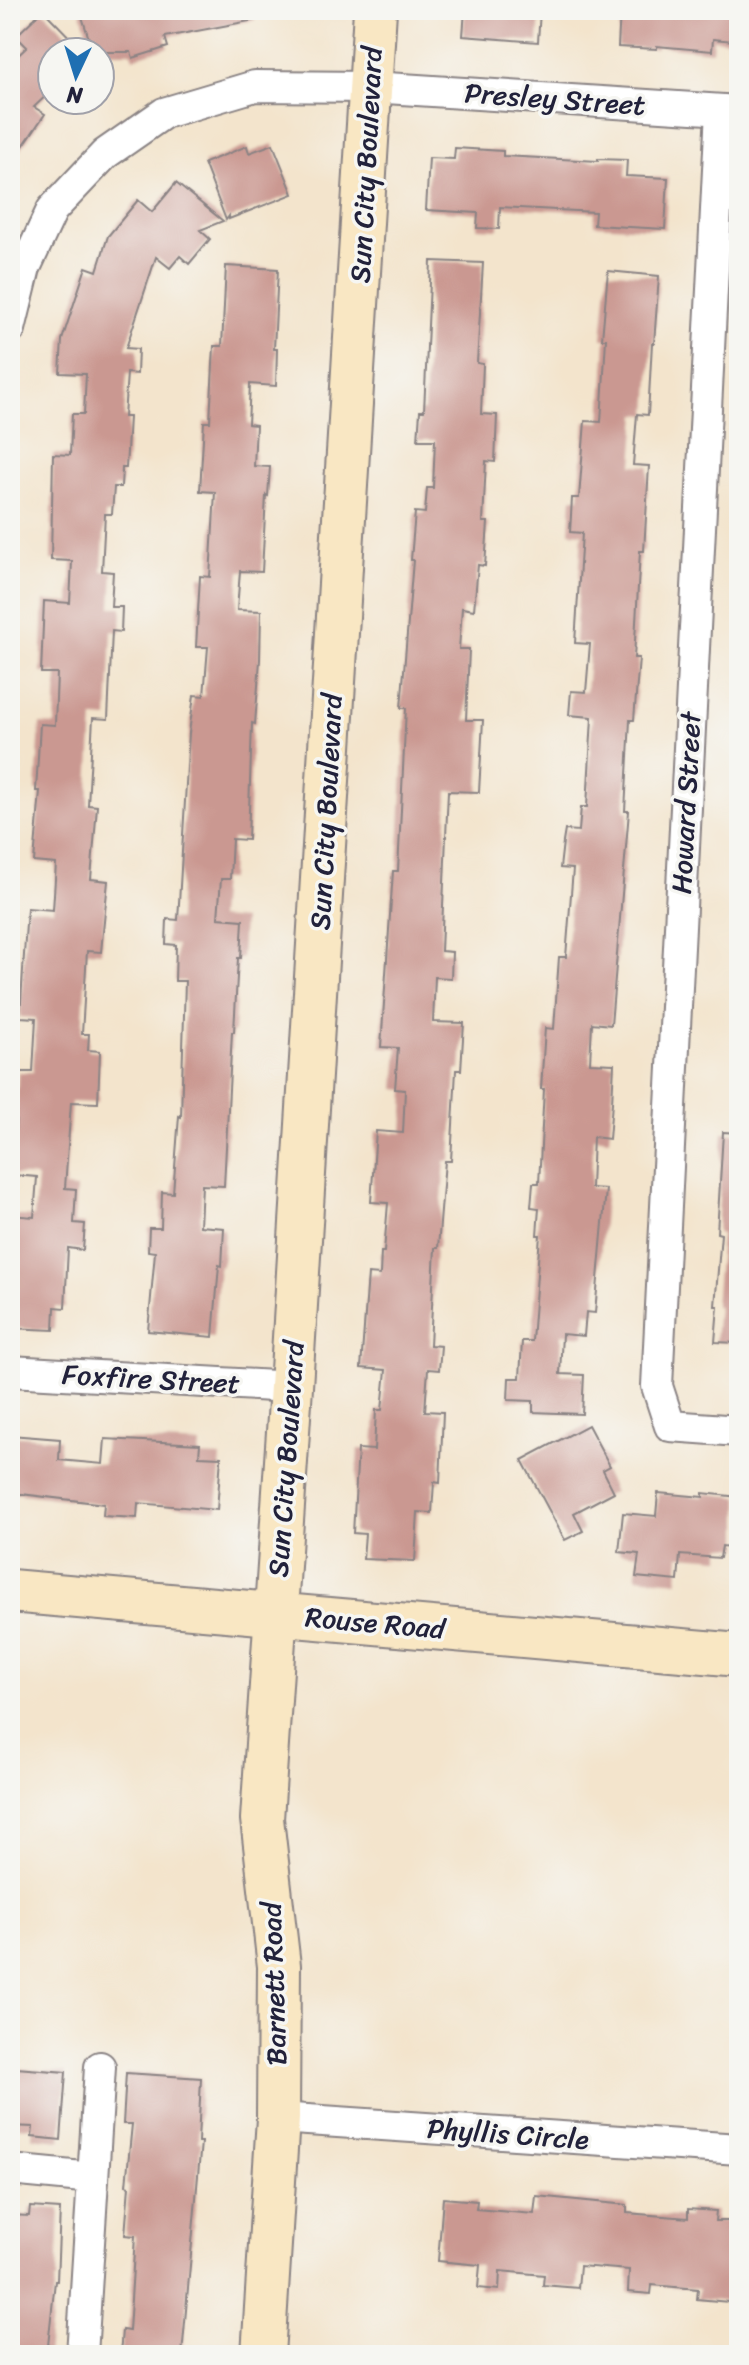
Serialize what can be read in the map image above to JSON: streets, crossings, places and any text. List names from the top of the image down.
{
  "streets": {
    "street": [
      "Presley Street",
      "Sun City Boulevard",
      "Howard Street",
      "Foxfire Street",
      "Rouse Road",
      "Barnett Road",
      "Phyllis Circle"
    ]
  },
  "crossings": [
    ["Presley Street", "Sun City Boulevard"],
    ["Presley Street", "Howard Street"],
    ["Sun City Boulevard", "Foxfire Street"],
    ["Sun City Boulevard", "Rouse Road"],
    ["Sun City Boulevard", "Barnett Road"],
    ["Rouse Road", "Barnett Road"],
    ["Barnett Road", "Phyllis Circle"]
  ],
  "north": "bottom"
}
